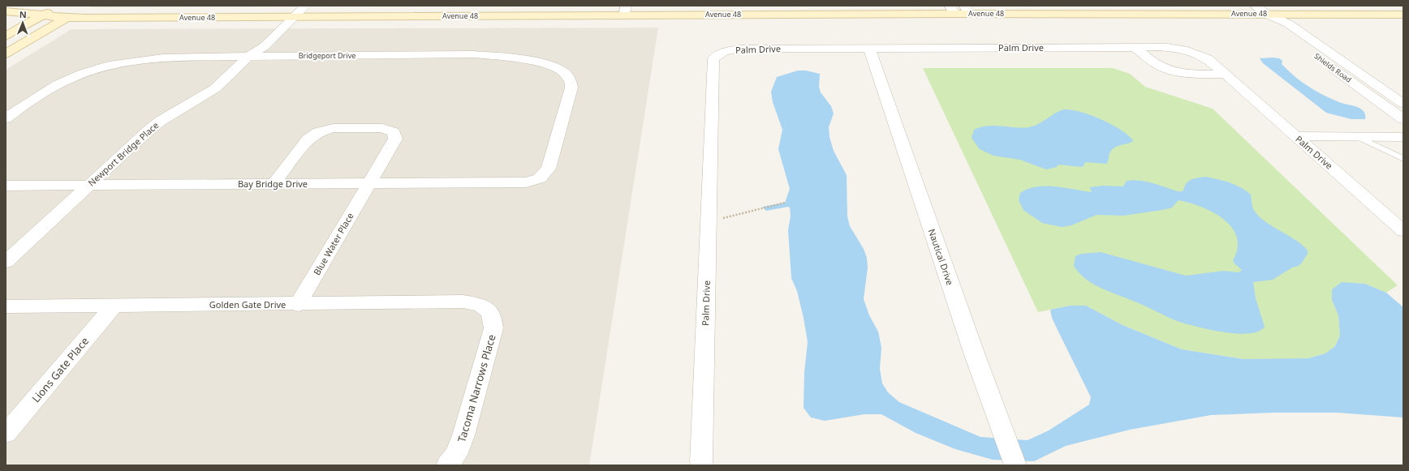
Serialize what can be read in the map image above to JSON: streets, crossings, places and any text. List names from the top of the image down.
{
  "streets": {
    "main road": ["Avenue 48"],
    "street": [
      "Palm Drive",
      "Bridgeport Drive",
      "Shields Road",
      "Newport Bridge Place",
      "Bay Bridge Drive",
      "Blue Water Place",
      "Nautical Drive",
      "Golden Gate Drive",
      "Lions Gate Place",
      "Tacoma Narrows Place"
    ]
  },
  "crossings": [
    ["Avenue 48", "Shields Road"],
    ["Avenue 48", "Newport Bridge Place"],
    ["Palm Drive", "Nautical Drive"],
    ["Bridgeport Drive", "Newport Bridge Place"],
    ["Bridgeport Drive", "Bay Bridge Drive"],
    ["Newport Bridge Place", "Bay Bridge Drive"],
    ["Bay Bridge Drive", "Blue Water Place"],
    ["Blue Water Place", "Golden Gate Drive"],
    ["Golden Gate Drive", "Lions Gate Place"],
    ["Golden Gate Drive", "Tacoma Narrows Place"]
  ],
  "north": "top"
}
